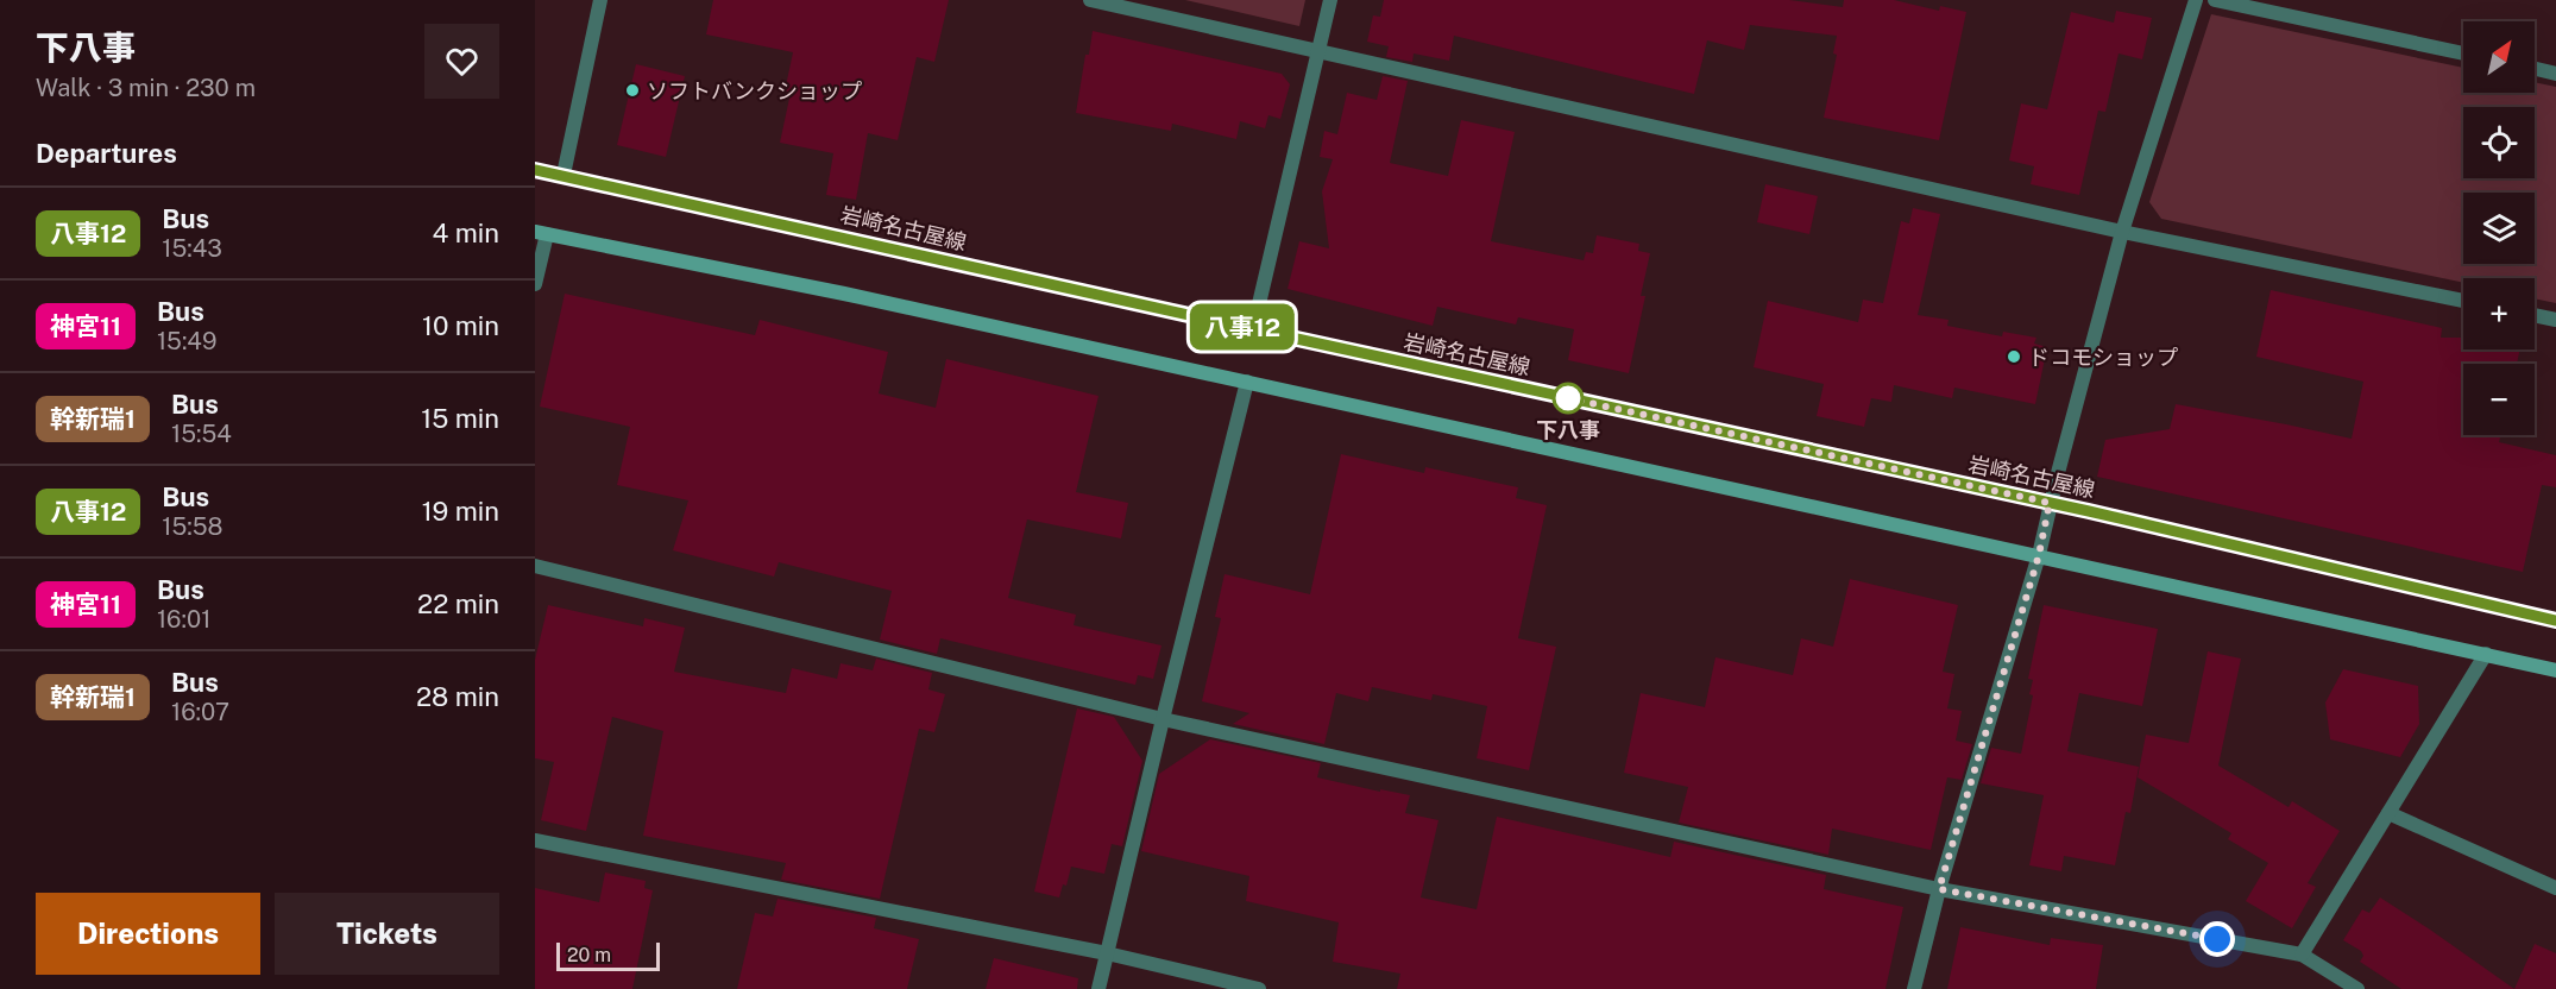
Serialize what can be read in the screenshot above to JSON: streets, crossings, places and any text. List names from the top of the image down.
{
  "streets": {
    "main road": ["岩崎名古屋線"]
  },
  "places": ["ソフトバンクショップ", "ドコモショップ", "下八事"],
  "lines": ["bus line 八事12"],
  "scale_bar": "20 m",
  "north": "top right",
  "page": {
    "heading": [
      ["下八事", "Walk · 3 min · 230 m"],
      "Departures"
    ],
    "on_map": "八事12",
    "map_buttons": ["+", "−"],
    "list": [
      {
        "mark": "八事12",
        "name": "Bus",
        "note": "15:43",
        "value": "4 min"
      },
      {
        "mark": "神宮11",
        "name": "Bus",
        "note": "15:49",
        "value": "10 min"
      },
      {
        "mark": "幹新瑞1",
        "name": "Bus",
        "note": "15:54",
        "value": "15 min"
      },
      {
        "mark": "八事12",
        "name": "Bus",
        "note": "15:58",
        "value": "19 min"
      },
      {
        "mark": "神宮11",
        "name": "Bus",
        "note": "16:01",
        "value": "22 min"
      },
      {
        "mark": "幹新瑞1",
        "name": "Bus",
        "note": "16:07",
        "value": "28 min"
      }
    ],
    "buttons": ["Directions", "Tickets"],
    "scale": "20 m"
  }
}
